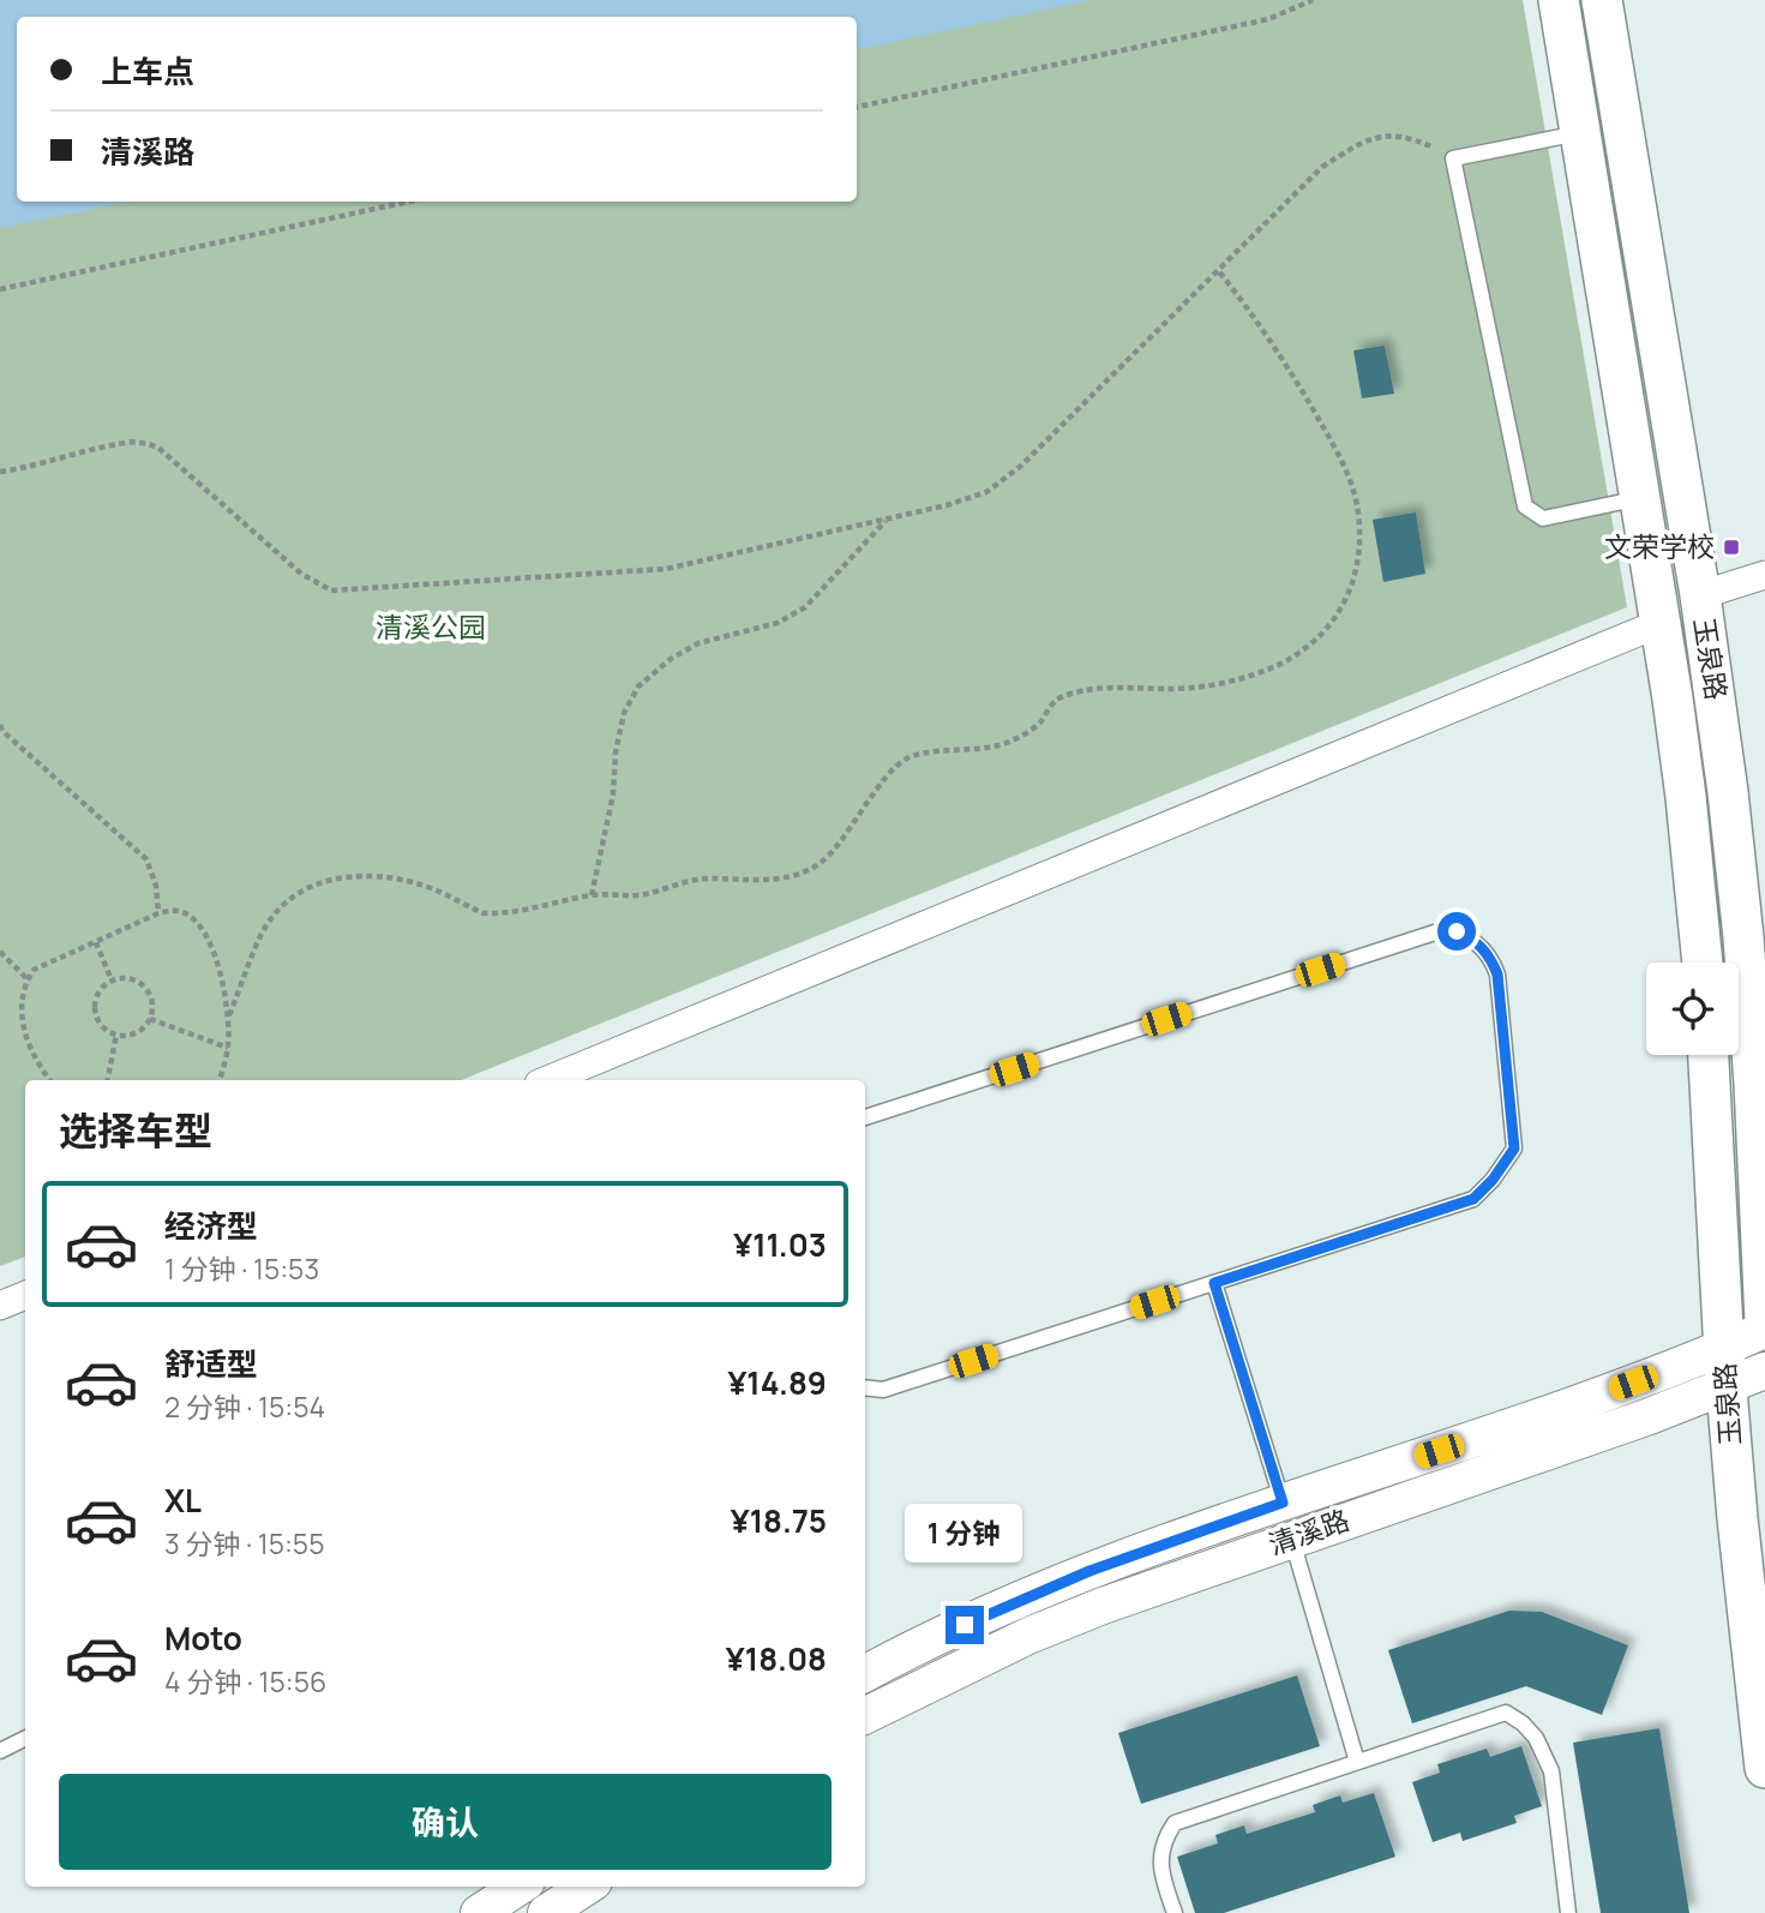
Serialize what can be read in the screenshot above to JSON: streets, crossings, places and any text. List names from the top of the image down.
{
  "streets": {
    "main road": ["玉泉路"],
    "street": ["清溪路"]
  },
  "crossings": [
    ["玉泉路", "清溪路"]
  ],
  "parks": ["清溪公园"],
  "places": {
    "transit": ["文荣学校"]
  },
  "page": {
    "banner": ["上车点", "清溪路"],
    "heading": "选择车型",
    "list": [
      {
        "name": "经济型",
        "note": "1 分钟 · 15:53",
        "value": "¥11.03"
      },
      {
        "name": "舒适型",
        "note": "2 分钟 · 15:54",
        "value": "¥14.89"
      },
      {
        "name": "XL",
        "note": "3 分钟 · 15:55",
        "value": "¥18.75"
      },
      {
        "name": "Moto",
        "note": "4 分钟 · 15:56",
        "value": "¥18.08"
      }
    ],
    "bubble": "1 分钟",
    "buttons": "确认"
  }
}
